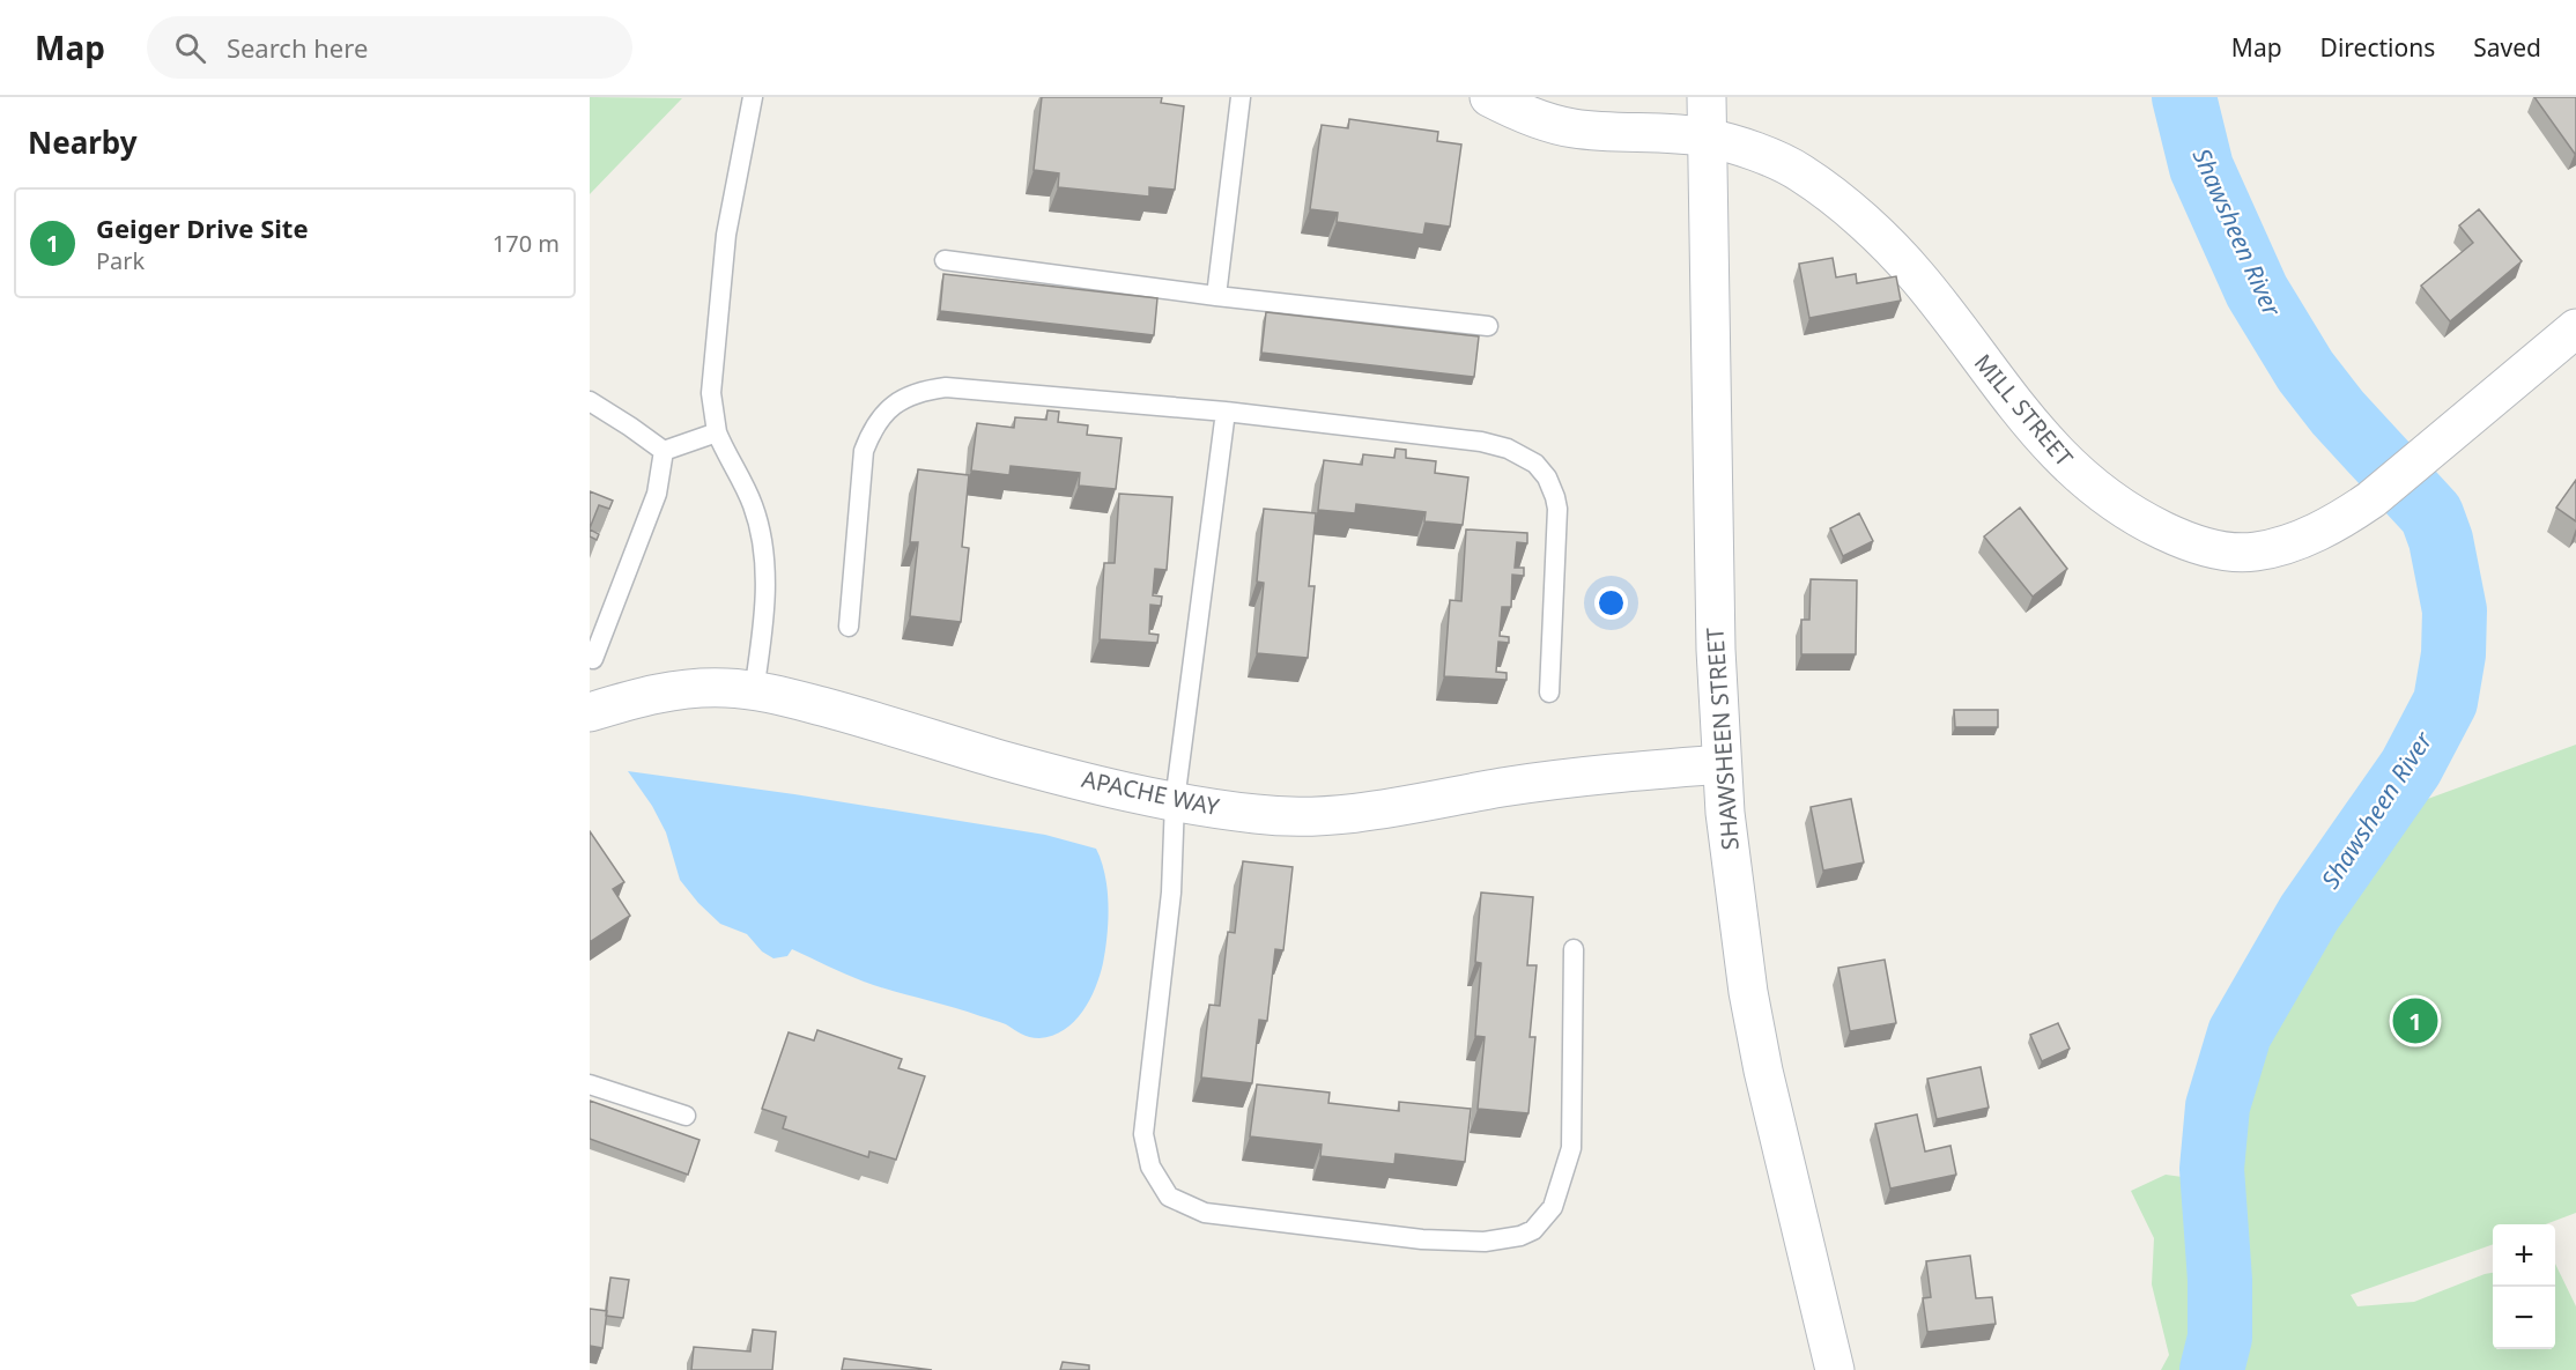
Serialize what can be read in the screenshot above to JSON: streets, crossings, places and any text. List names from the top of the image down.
{
  "streets": {
    "street": ["MILL STREET", "SHAWSHEEN STREET", "APACHE WAY"]
  },
  "crossings": [
    ["MILL STREET", "SHAWSHEEN STREET"],
    ["SHAWSHEEN STREET", "APACHE WAY"]
  ],
  "water": ["Shawsheen River"],
  "page": {
    "header": "Map",
    "search": "Search here",
    "nav": ["Map", "Directions", "Saved"],
    "heading": "Nearby",
    "list": [
      {
        "mark": "1",
        "name": "Geiger Drive Site",
        "note": "Park",
        "value": "170 m"
      }
    ],
    "pins": "1",
    "map_buttons": ["+", "−"]
  }
}
